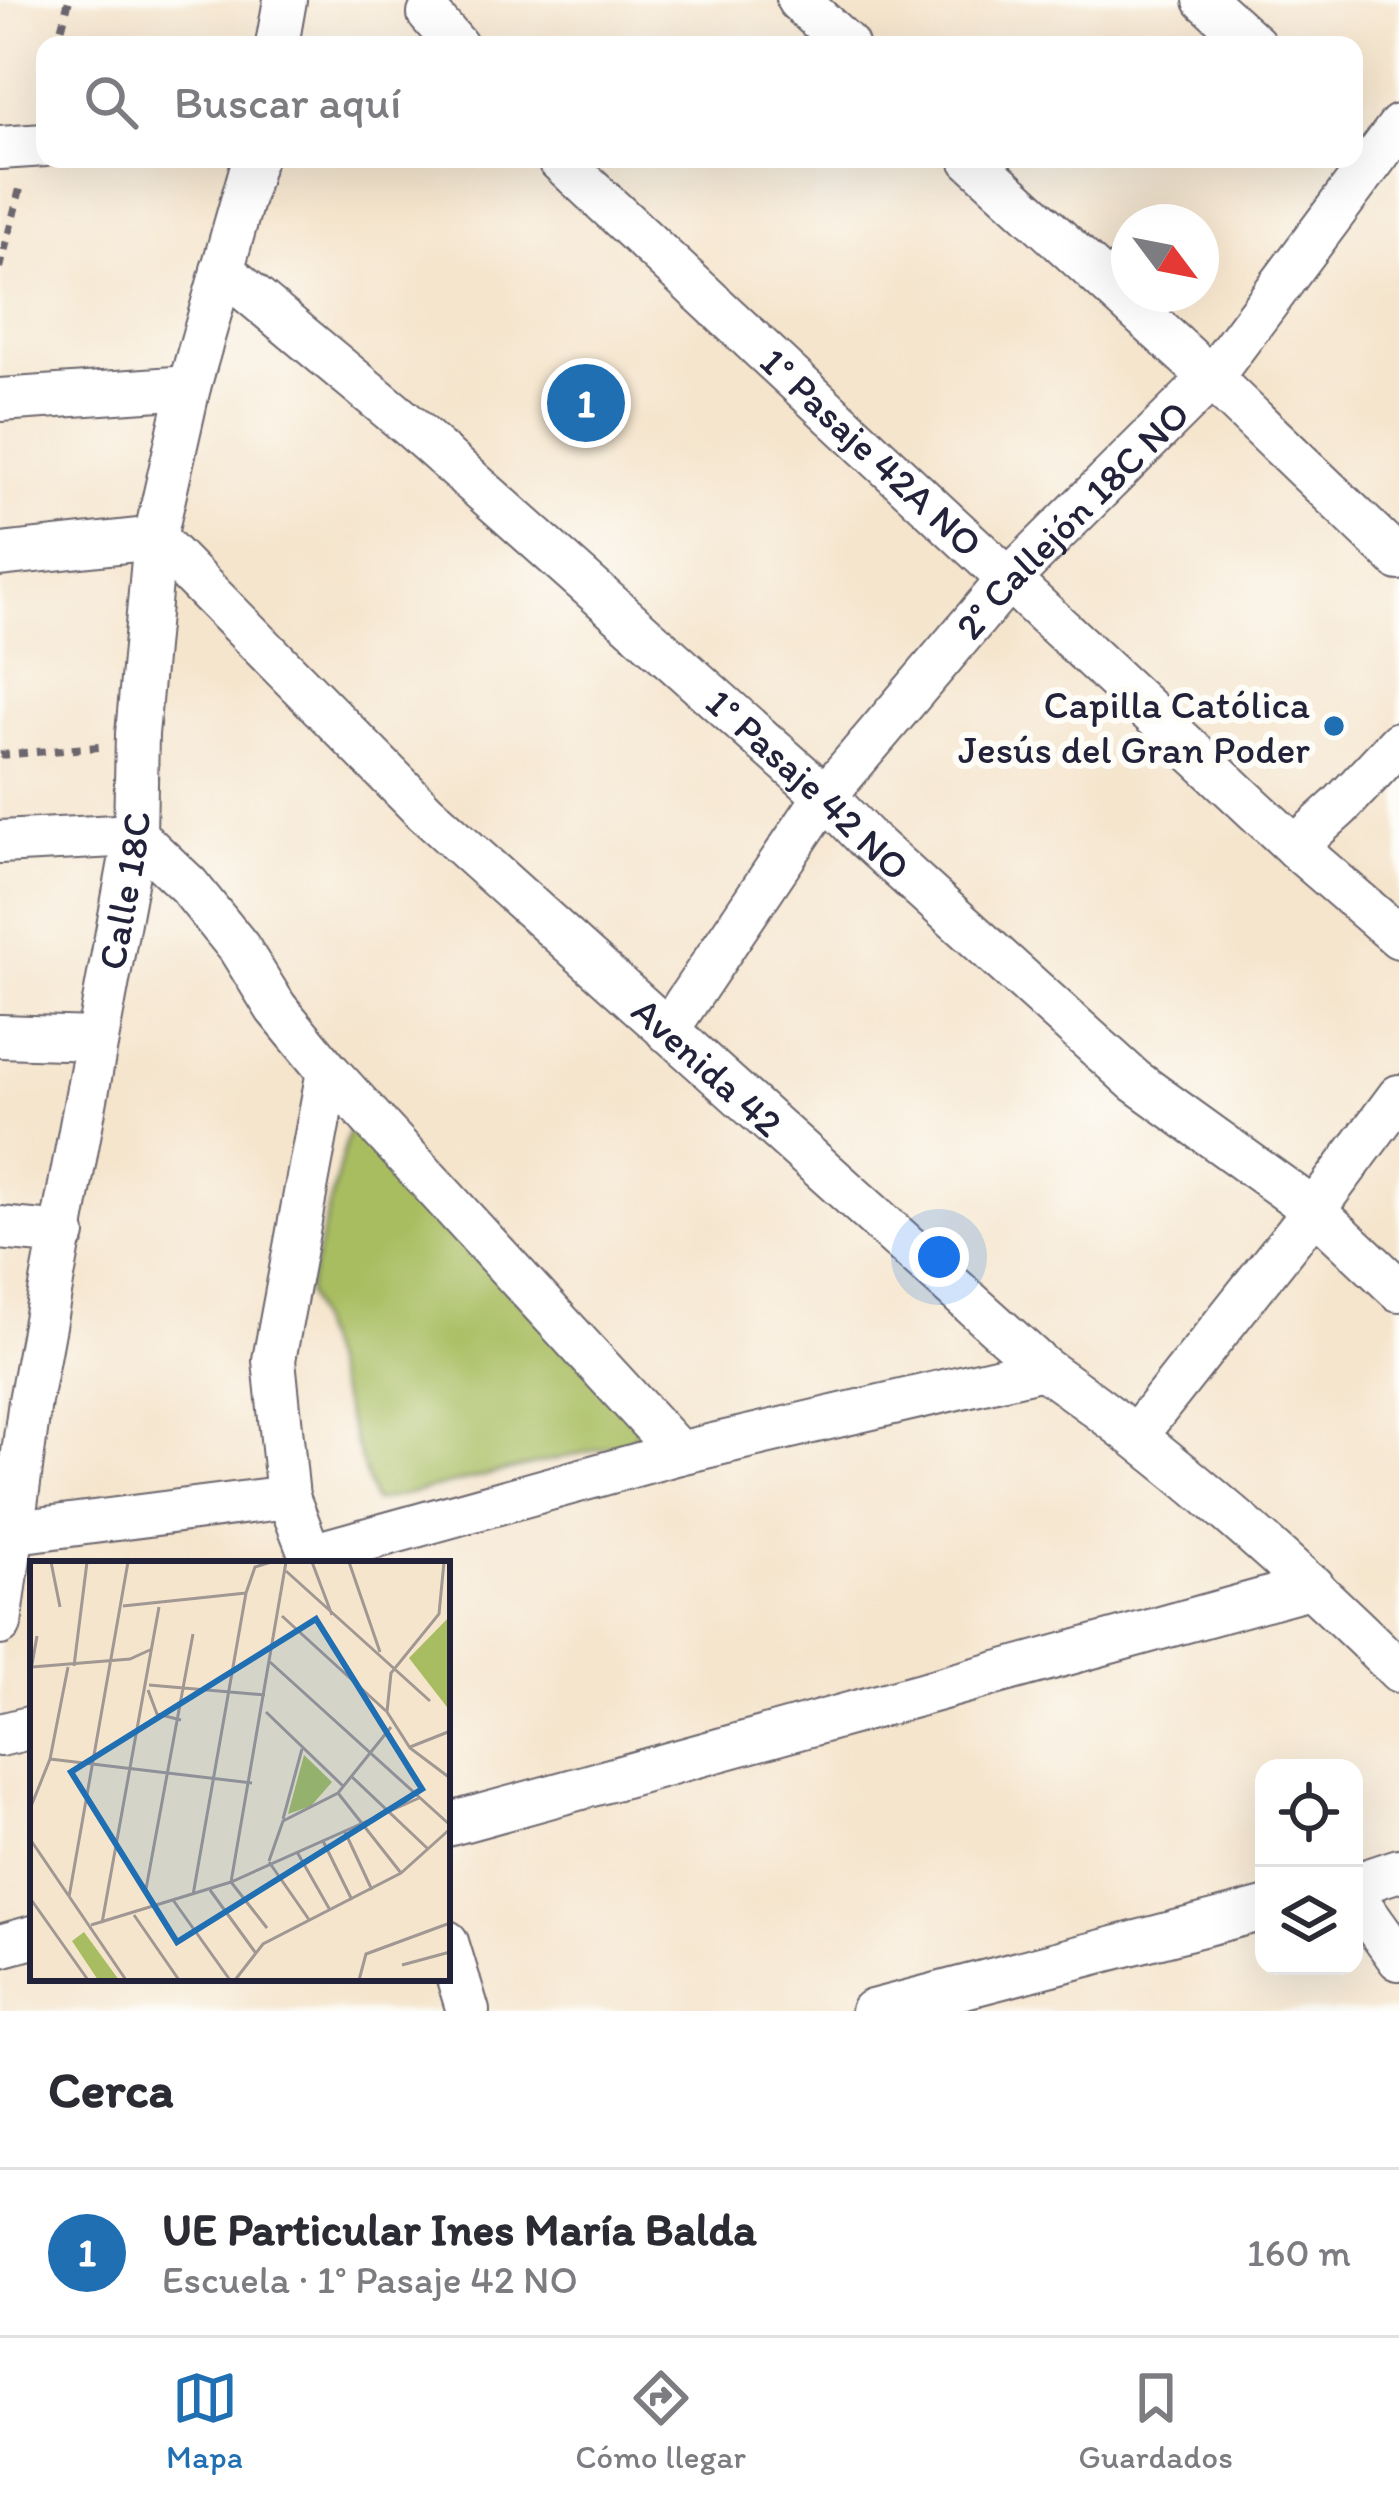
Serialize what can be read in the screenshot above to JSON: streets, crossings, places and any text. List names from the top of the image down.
{
  "streets": {
    "street": [
      "1° Pasaje 42A NO",
      "2° Callejón 18C NO",
      "1° Pasaje 42 NO",
      "Calle 18C",
      "Avenida 42"
    ]
  },
  "crossings": [
    ["1° Pasaje 42A NO", "2° Callejón 18C NO"],
    ["2° Callejón 18C NO", "1° Pasaje 42 NO"],
    ["2° Callejón 18C NO", "Avenida 42"],
    ["1° Pasaje 42 NO", "Calle 18C"],
    ["Calle 18C", "Avenida 42"]
  ],
  "places": ["Capilla Católica Jesús del Gran Poder"],
  "north": "bottom right",
  "page": {
    "search": "Buscar aquí",
    "pins": "1",
    "heading": "Cerca",
    "list": [
      {
        "mark": "1",
        "name": "UE Particular Ines María Balda",
        "note": "Escuela · 1° Pasaje 42 NO",
        "value": "160 m"
      }
    ],
    "nav": ["Mapa", "Cómo llegar", "Guardados"]
  }
}
